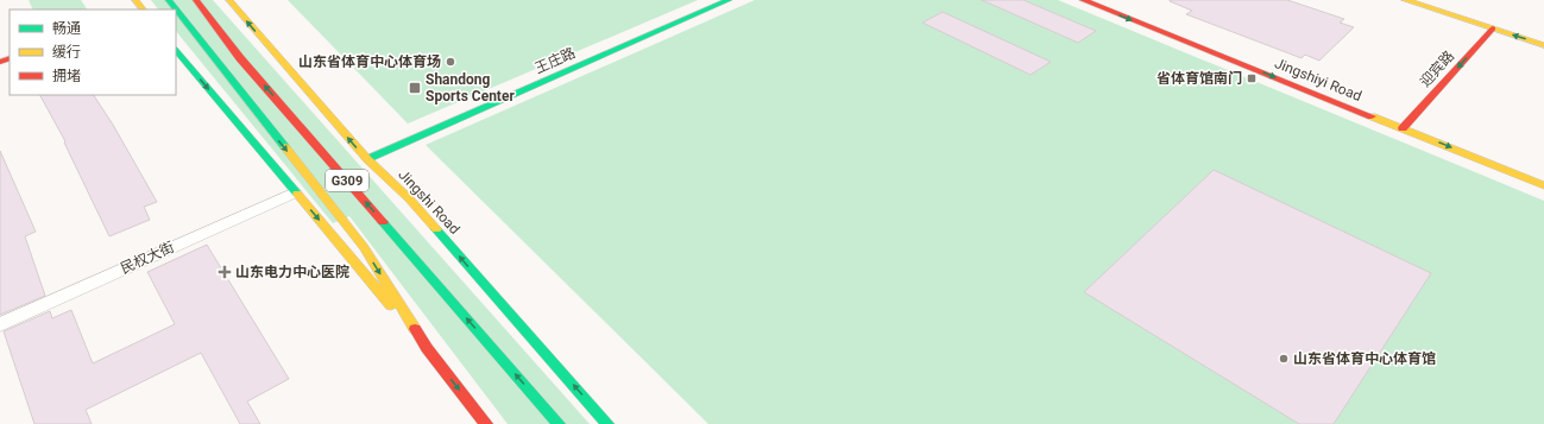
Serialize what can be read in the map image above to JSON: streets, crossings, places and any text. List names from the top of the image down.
{
  "streets": {
    "main road": [
      "王庄路",
      "迎宾路",
      "Jingshiyi Road",
      "G309",
      "Jingshi Road"
    ],
    "street": ["民权大街"]
  },
  "crossings": [
    ["王庄路", "Jingshi Road"],
    ["迎宾路", "Jingshiyi Road"]
  ],
  "one_way": ["迎宾路", "Jingshiyi Road"],
  "places": {
    "other": ["山东省体育中心体育场", "山东省体育中心体育馆"],
    "transit": ["省体育馆南门", "Shandong Sports Center"],
    "health": ["山东电力中心医院"]
  },
  "legend": ["畅通", "缓行", "拥堵"]
}
